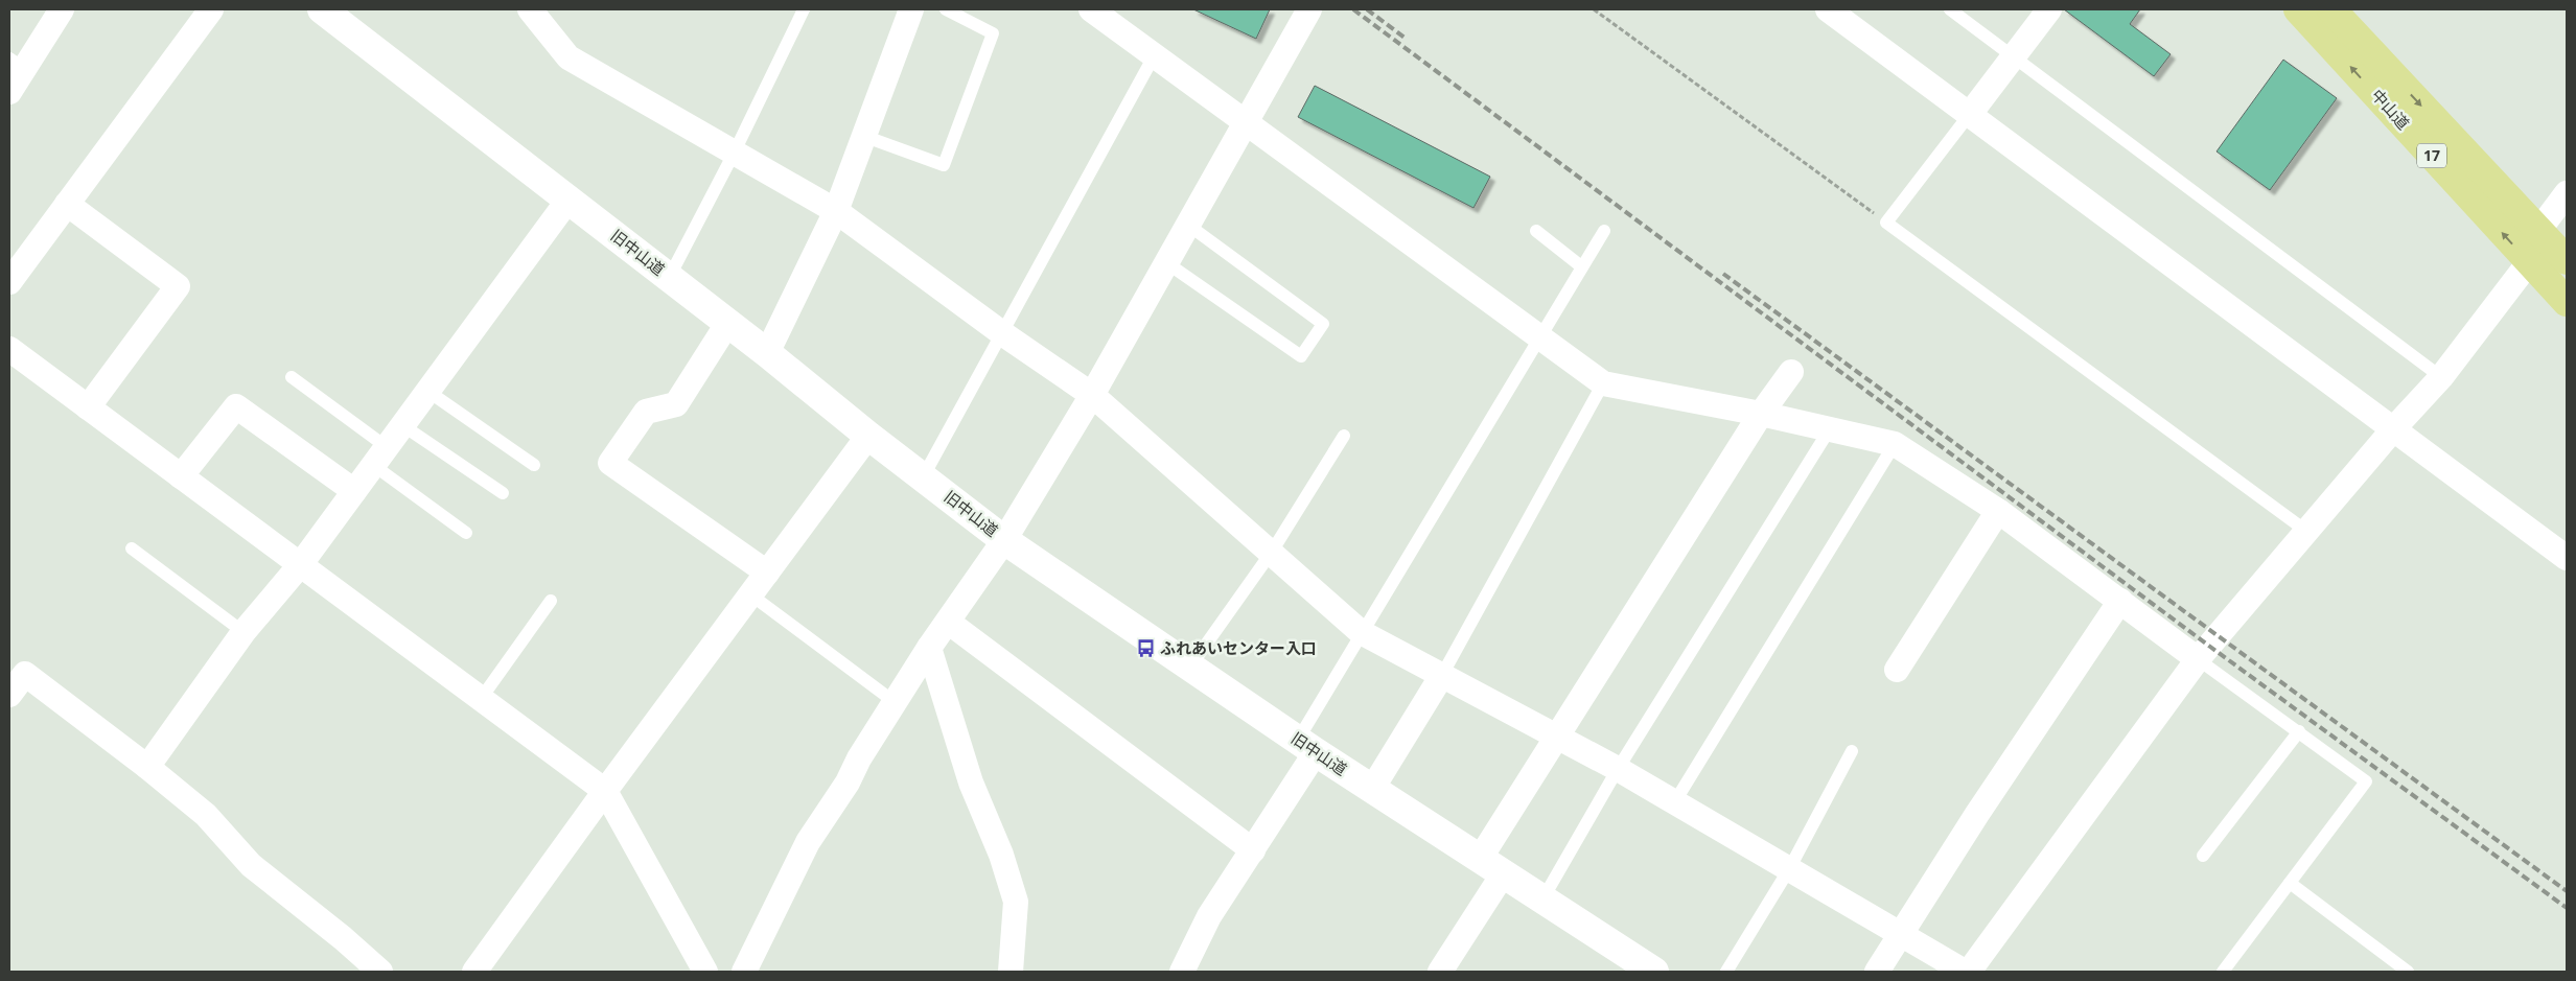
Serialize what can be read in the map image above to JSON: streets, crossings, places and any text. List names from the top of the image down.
{
  "streets": {
    "highway": ["中山道", "17"],
    "main road": ["旧中山道"]
  },
  "places": {
    "bus stop": ["ふれあいセンター入口"]
  }
}
